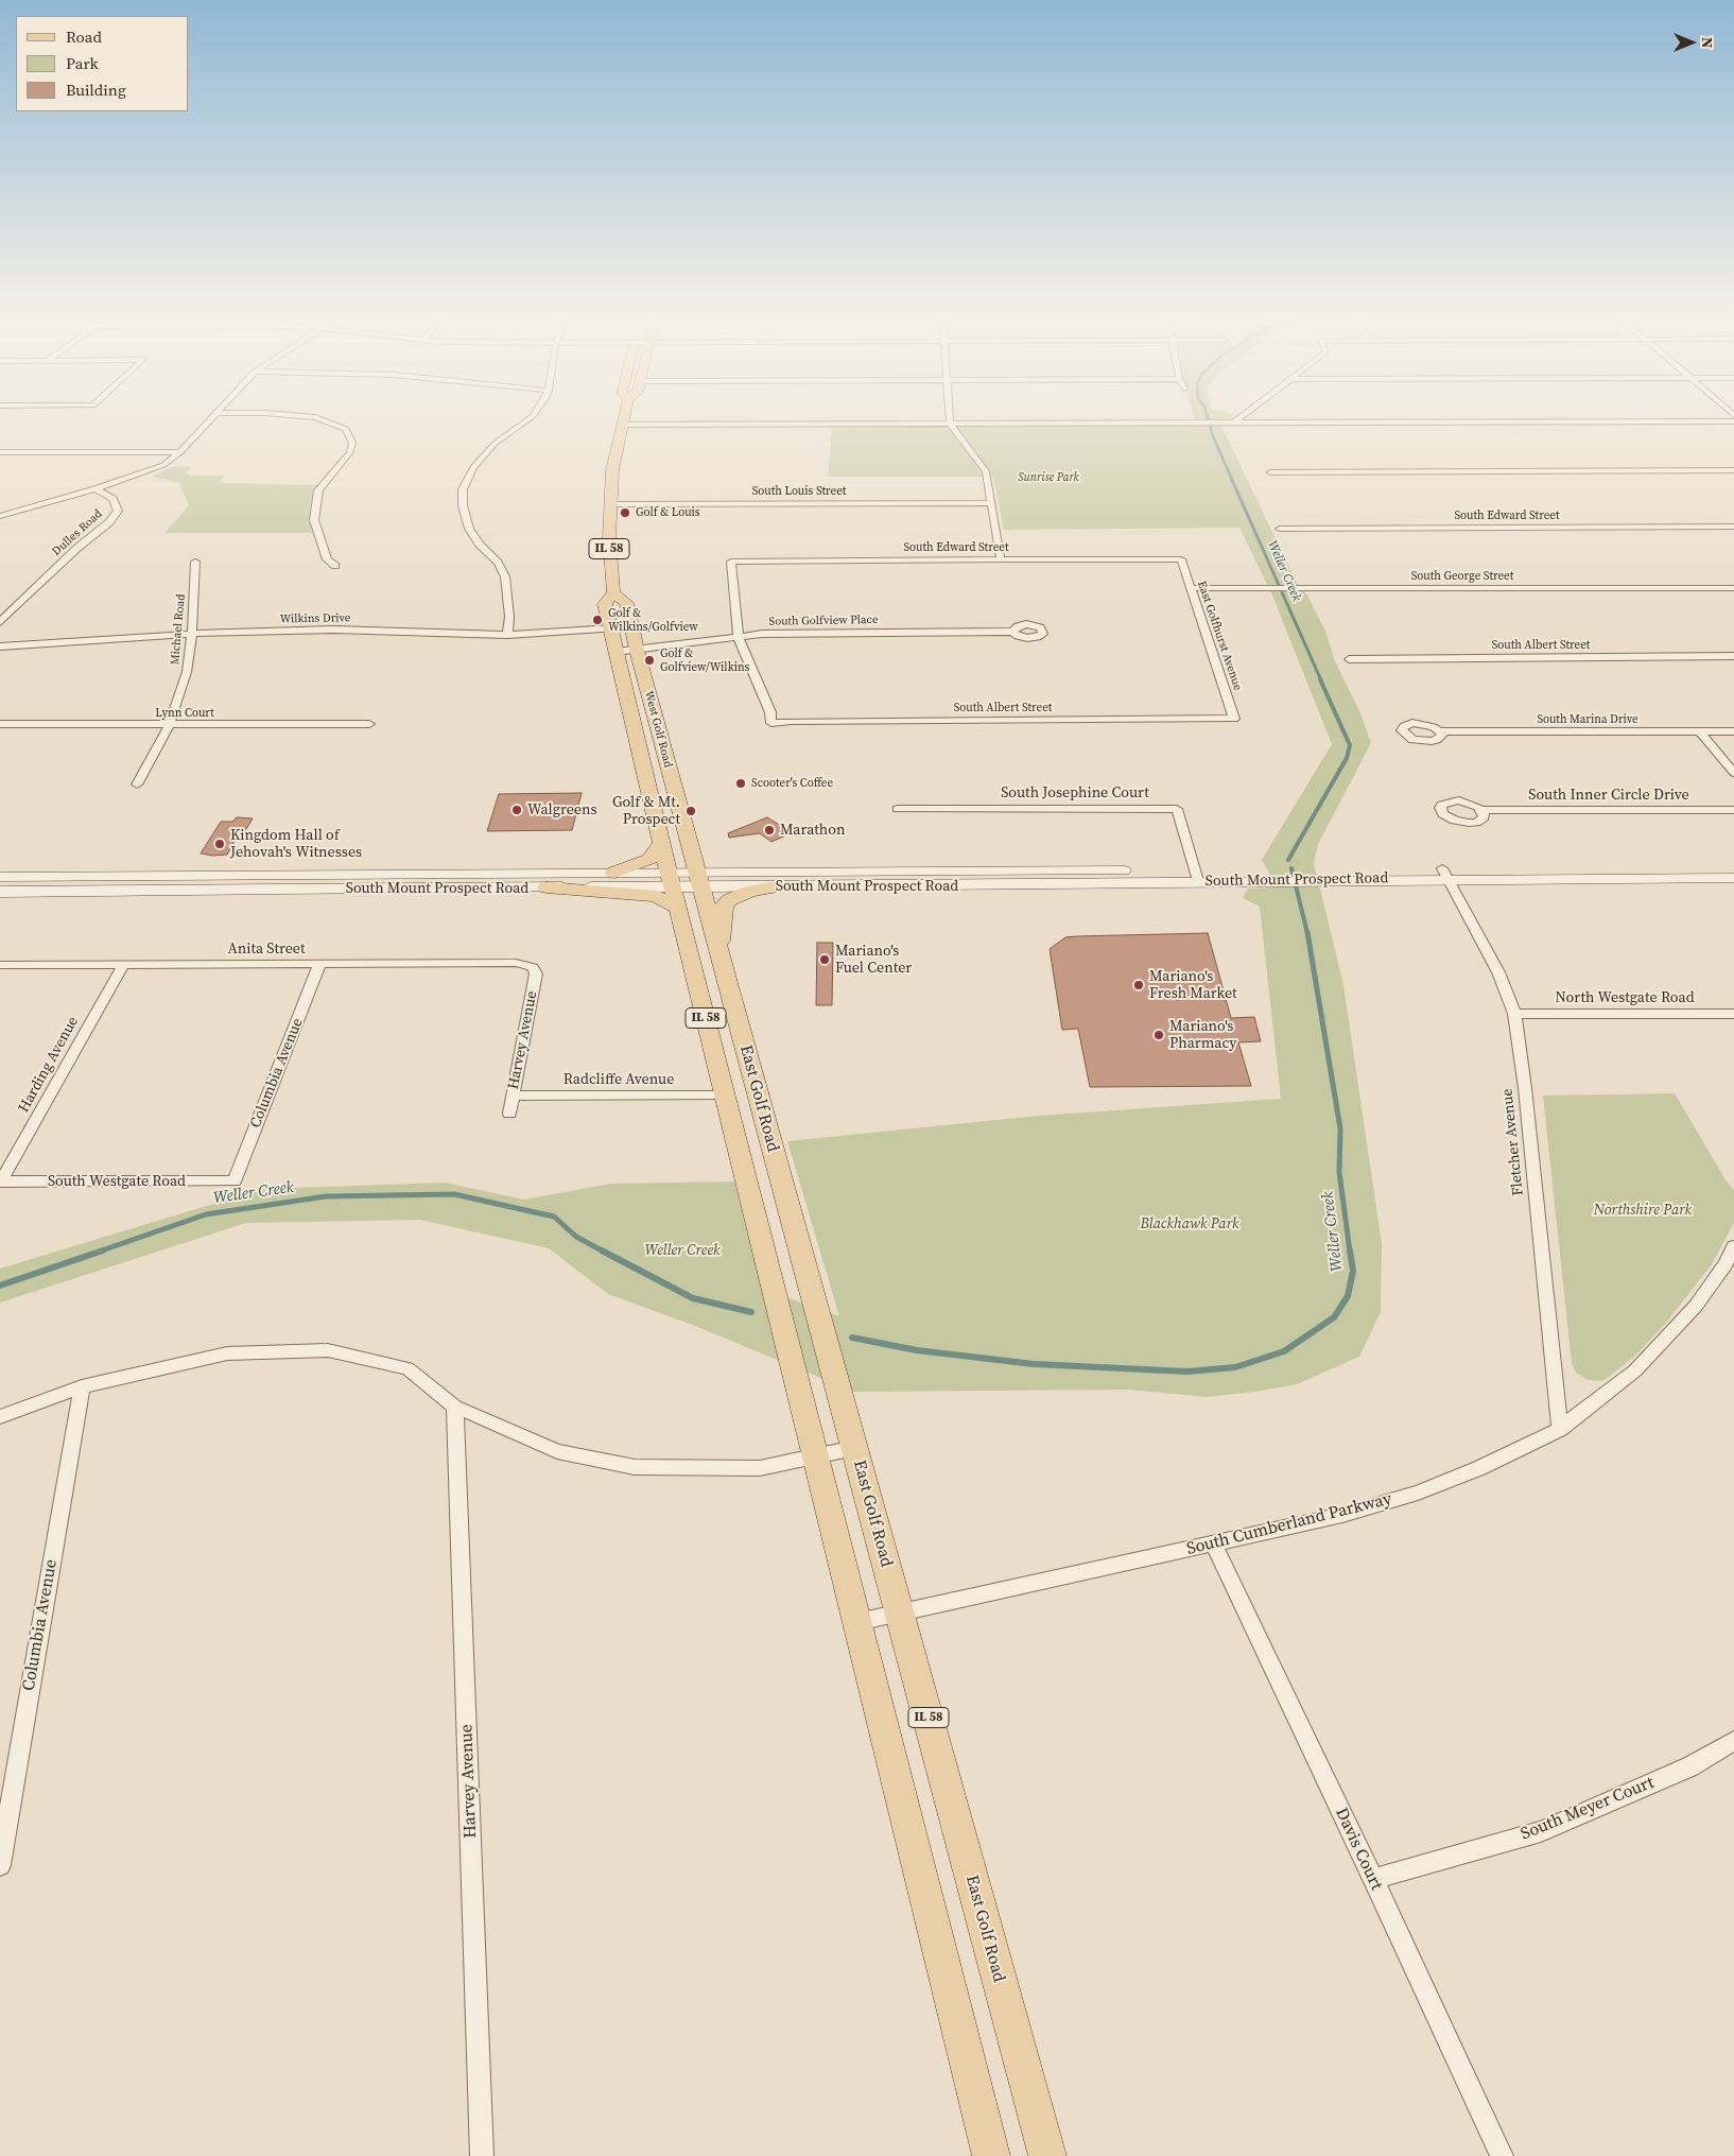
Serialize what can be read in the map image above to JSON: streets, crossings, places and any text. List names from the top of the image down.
{
  "streets": {
    "main road": [
      "IL 58",
      "West Golf Road",
      "South Mount Prospect Road",
      "East Golf Road"
    ],
    "street": [
      "South Louis Street",
      "South Edward Street",
      "Dulles Road",
      "South George Street",
      "Wilkins Drive",
      "South Golfview Place",
      "Michael Road",
      "East Golfhurst Avenue",
      "South Albert Street",
      "Lynn Court",
      "South Marina Drive",
      "South Josephine Court",
      "South Inner Circle Drive",
      "Anita Street",
      "North Westgate Road",
      "Harvey Avenue",
      "Harding Avenue",
      "Columbia Avenue",
      "Radcliffe Avenue",
      "Fletcher Avenue",
      "South Westgate Road",
      "South Cumberland Parkway",
      "South Meyer Court",
      "Davis Court"
    ]
  },
  "crossings": [
    ["South Louis Street", "West Golf Road"],
    ["South Edward Street", "South Golfview Place"],
    ["South Edward Street", "East Golfhurst Avenue"],
    ["South Edward Street", "South Albert Street"],
    ["South George Street", "East Golfhurst Avenue"],
    ["Wilkins Drive", "Michael Road"],
    ["Wilkins Drive", "West Golf Road"],
    ["South Golfview Place", "South Albert Street"],
    ["South Golfview Place", "West Golf Road"],
    ["Michael Road", "Lynn Court"],
    ["East Golfhurst Avenue", "South Albert Street"],
    ["West Golf Road", "South Mount Prospect Road"],
    ["West Golf Road", "East Golf Road"],
    ["South Josephine Court", "South Mount Prospect Road"],
    ["South Mount Prospect Road", "East Golf Road"],
    ["South Mount Prospect Road", "Fletcher Avenue"],
    ["Anita Street", "Harvey Avenue"],
    ["Anita Street", "Harding Avenue"],
    ["Anita Street", "Columbia Avenue"],
    ["North Westgate Road", "Fletcher Avenue"],
    ["Harvey Avenue", "Radcliffe Avenue"],
    ["Harding Avenue", "South Westgate Road"],
    ["Columbia Avenue", "South Westgate Road"],
    ["Radcliffe Avenue", "East Golf Road"],
    ["East Golf Road", "South Cumberland Parkway"],
    ["Fletcher Avenue", "South Cumberland Parkway"],
    ["South Cumberland Parkway", "Davis Court"],
    ["South Meyer Court", "Davis Court"]
  ],
  "water": ["Weller Creek"],
  "parks": [
    "Sunrise Park",
    "Northshire Park",
    "Blackhawk Park",
    "Weller Creek"
  ],
  "places": [
    "Golf & Louis",
    "Golf & Wilkins/Golfview",
    "Golf & Golfview/Wilkins",
    "Scooter's Coffee",
    "Walgreens",
    "Golf & Mt. Prospect",
    "Marathon",
    "Kingdom Hall of Jehovah's Witnesses",
    "Mariano's Fuel Center",
    "Mariano's Fresh Market",
    "Mariano's Pharmacy"
  ],
  "legend": ["Road", "Park", "Building"],
  "north": "right"
}
